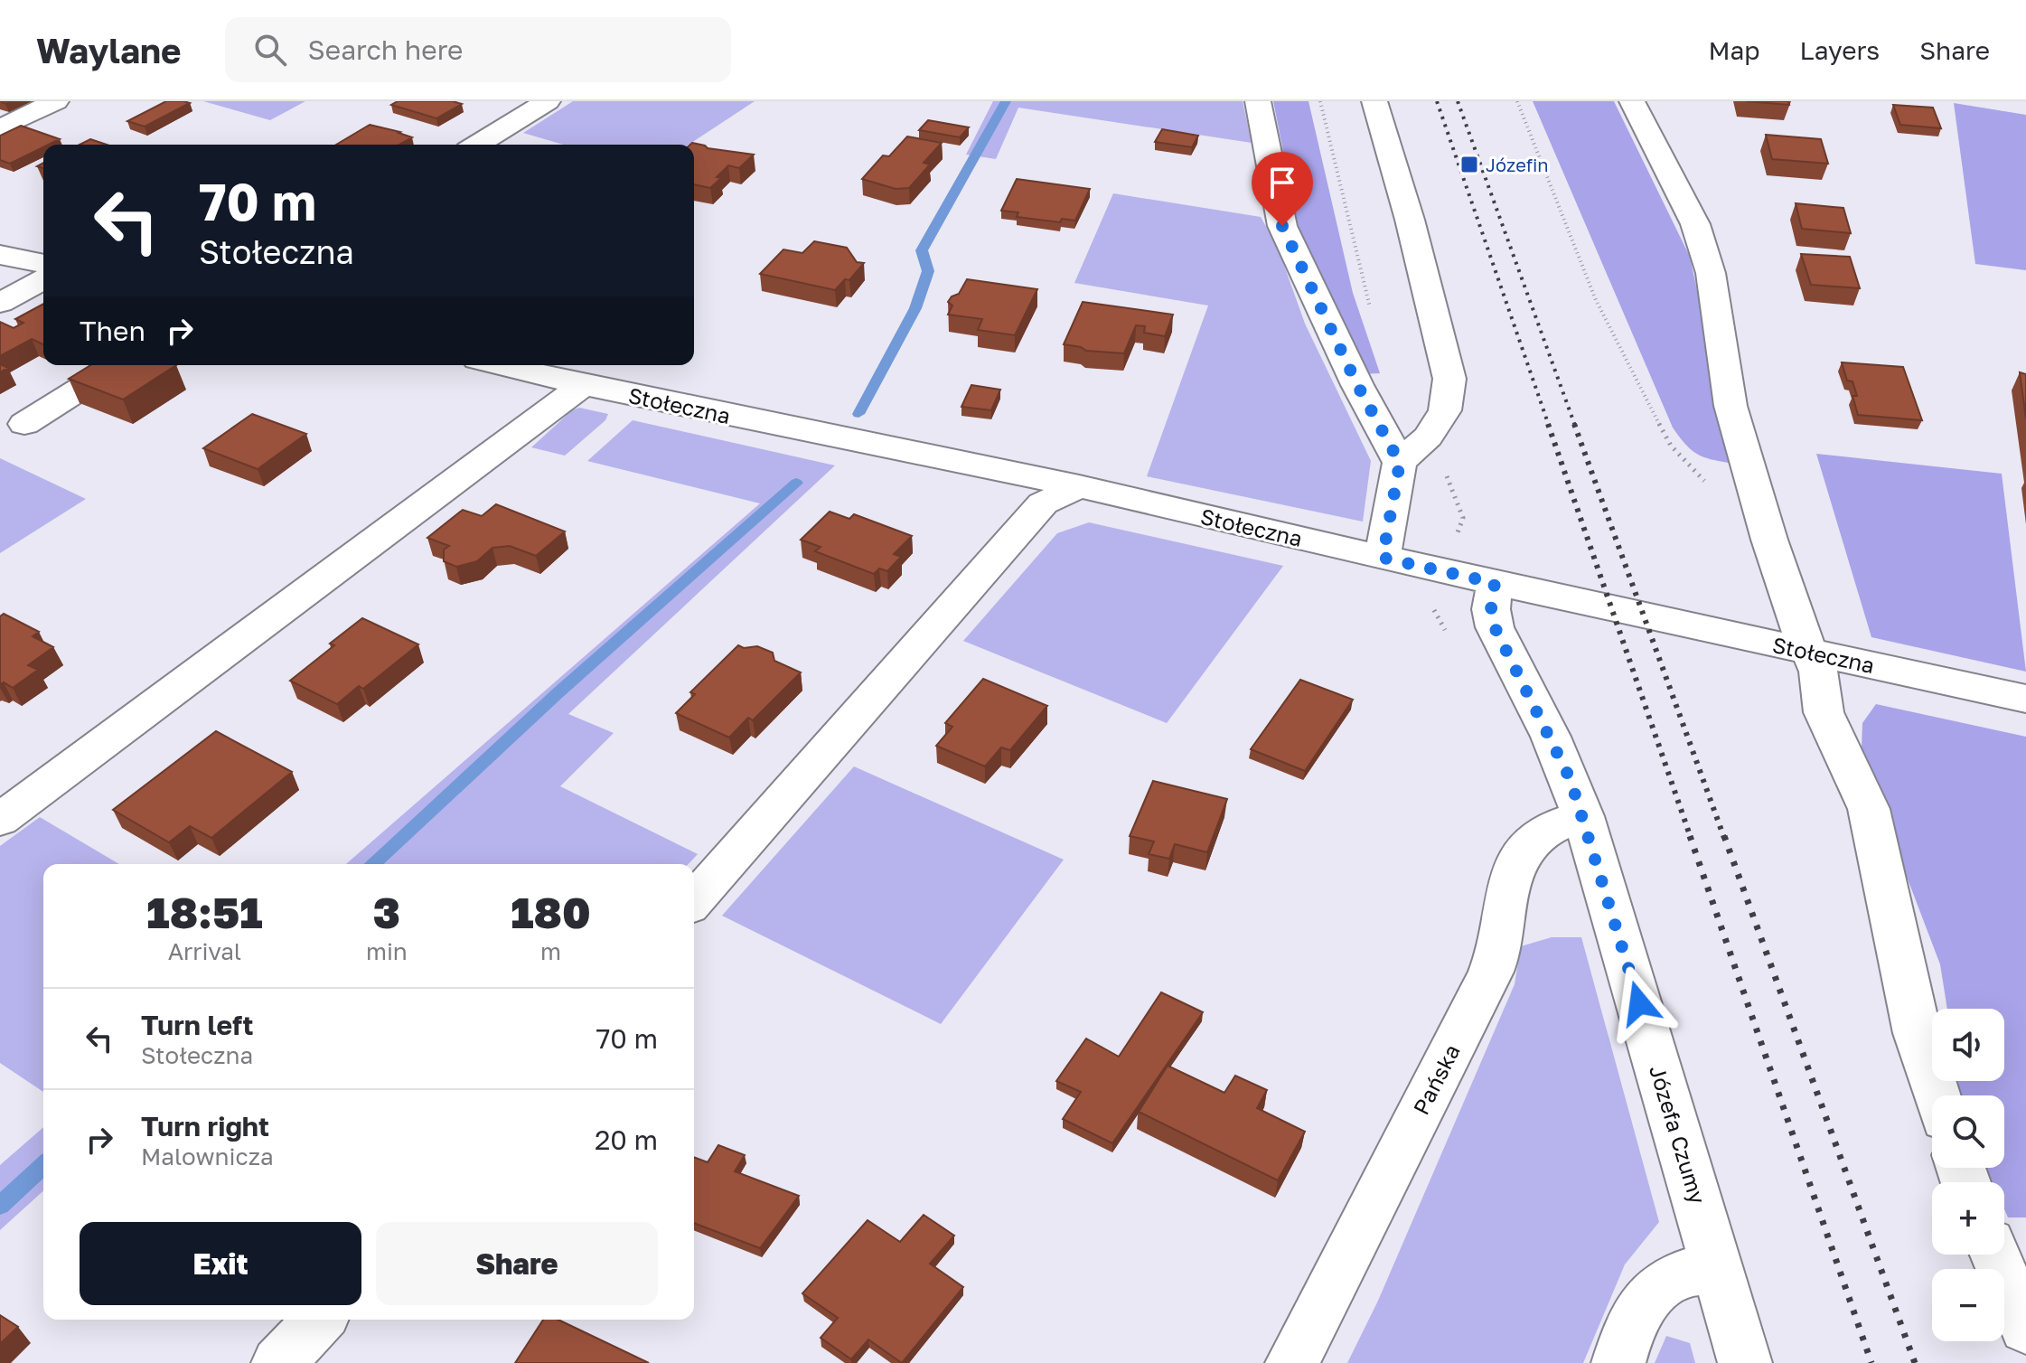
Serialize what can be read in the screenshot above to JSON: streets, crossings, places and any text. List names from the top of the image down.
{
  "streets": {
    "street": ["Stołeczna", "Pańska", "Józefa Czumy"]
  },
  "crossings": [
    ["Stołeczna", "Józefa Czumy"],
    ["Pańska", "Józefa Czumy"]
  ],
  "places": {
    "transit": ["Józefin"]
  },
  "page": {
    "header": "Waylane",
    "search": "Search here",
    "nav": ["Map", "Layers", "Share"],
    "turn": ["70 m", "Stołeczna"],
    "then": "Then",
    "eta": [
      "18:51",
      "Arrival",
      "3",
      "min",
      "180",
      "m"
    ],
    "list": [
      {
        "name": "Turn left",
        "note": "Stołeczna",
        "value": "70 m"
      },
      {
        "name": "Turn right",
        "note": "Malownicza",
        "value": "20 m"
      }
    ],
    "map_buttons": ["+", "−"],
    "buttons": ["Exit", "Share"]
  }
}
